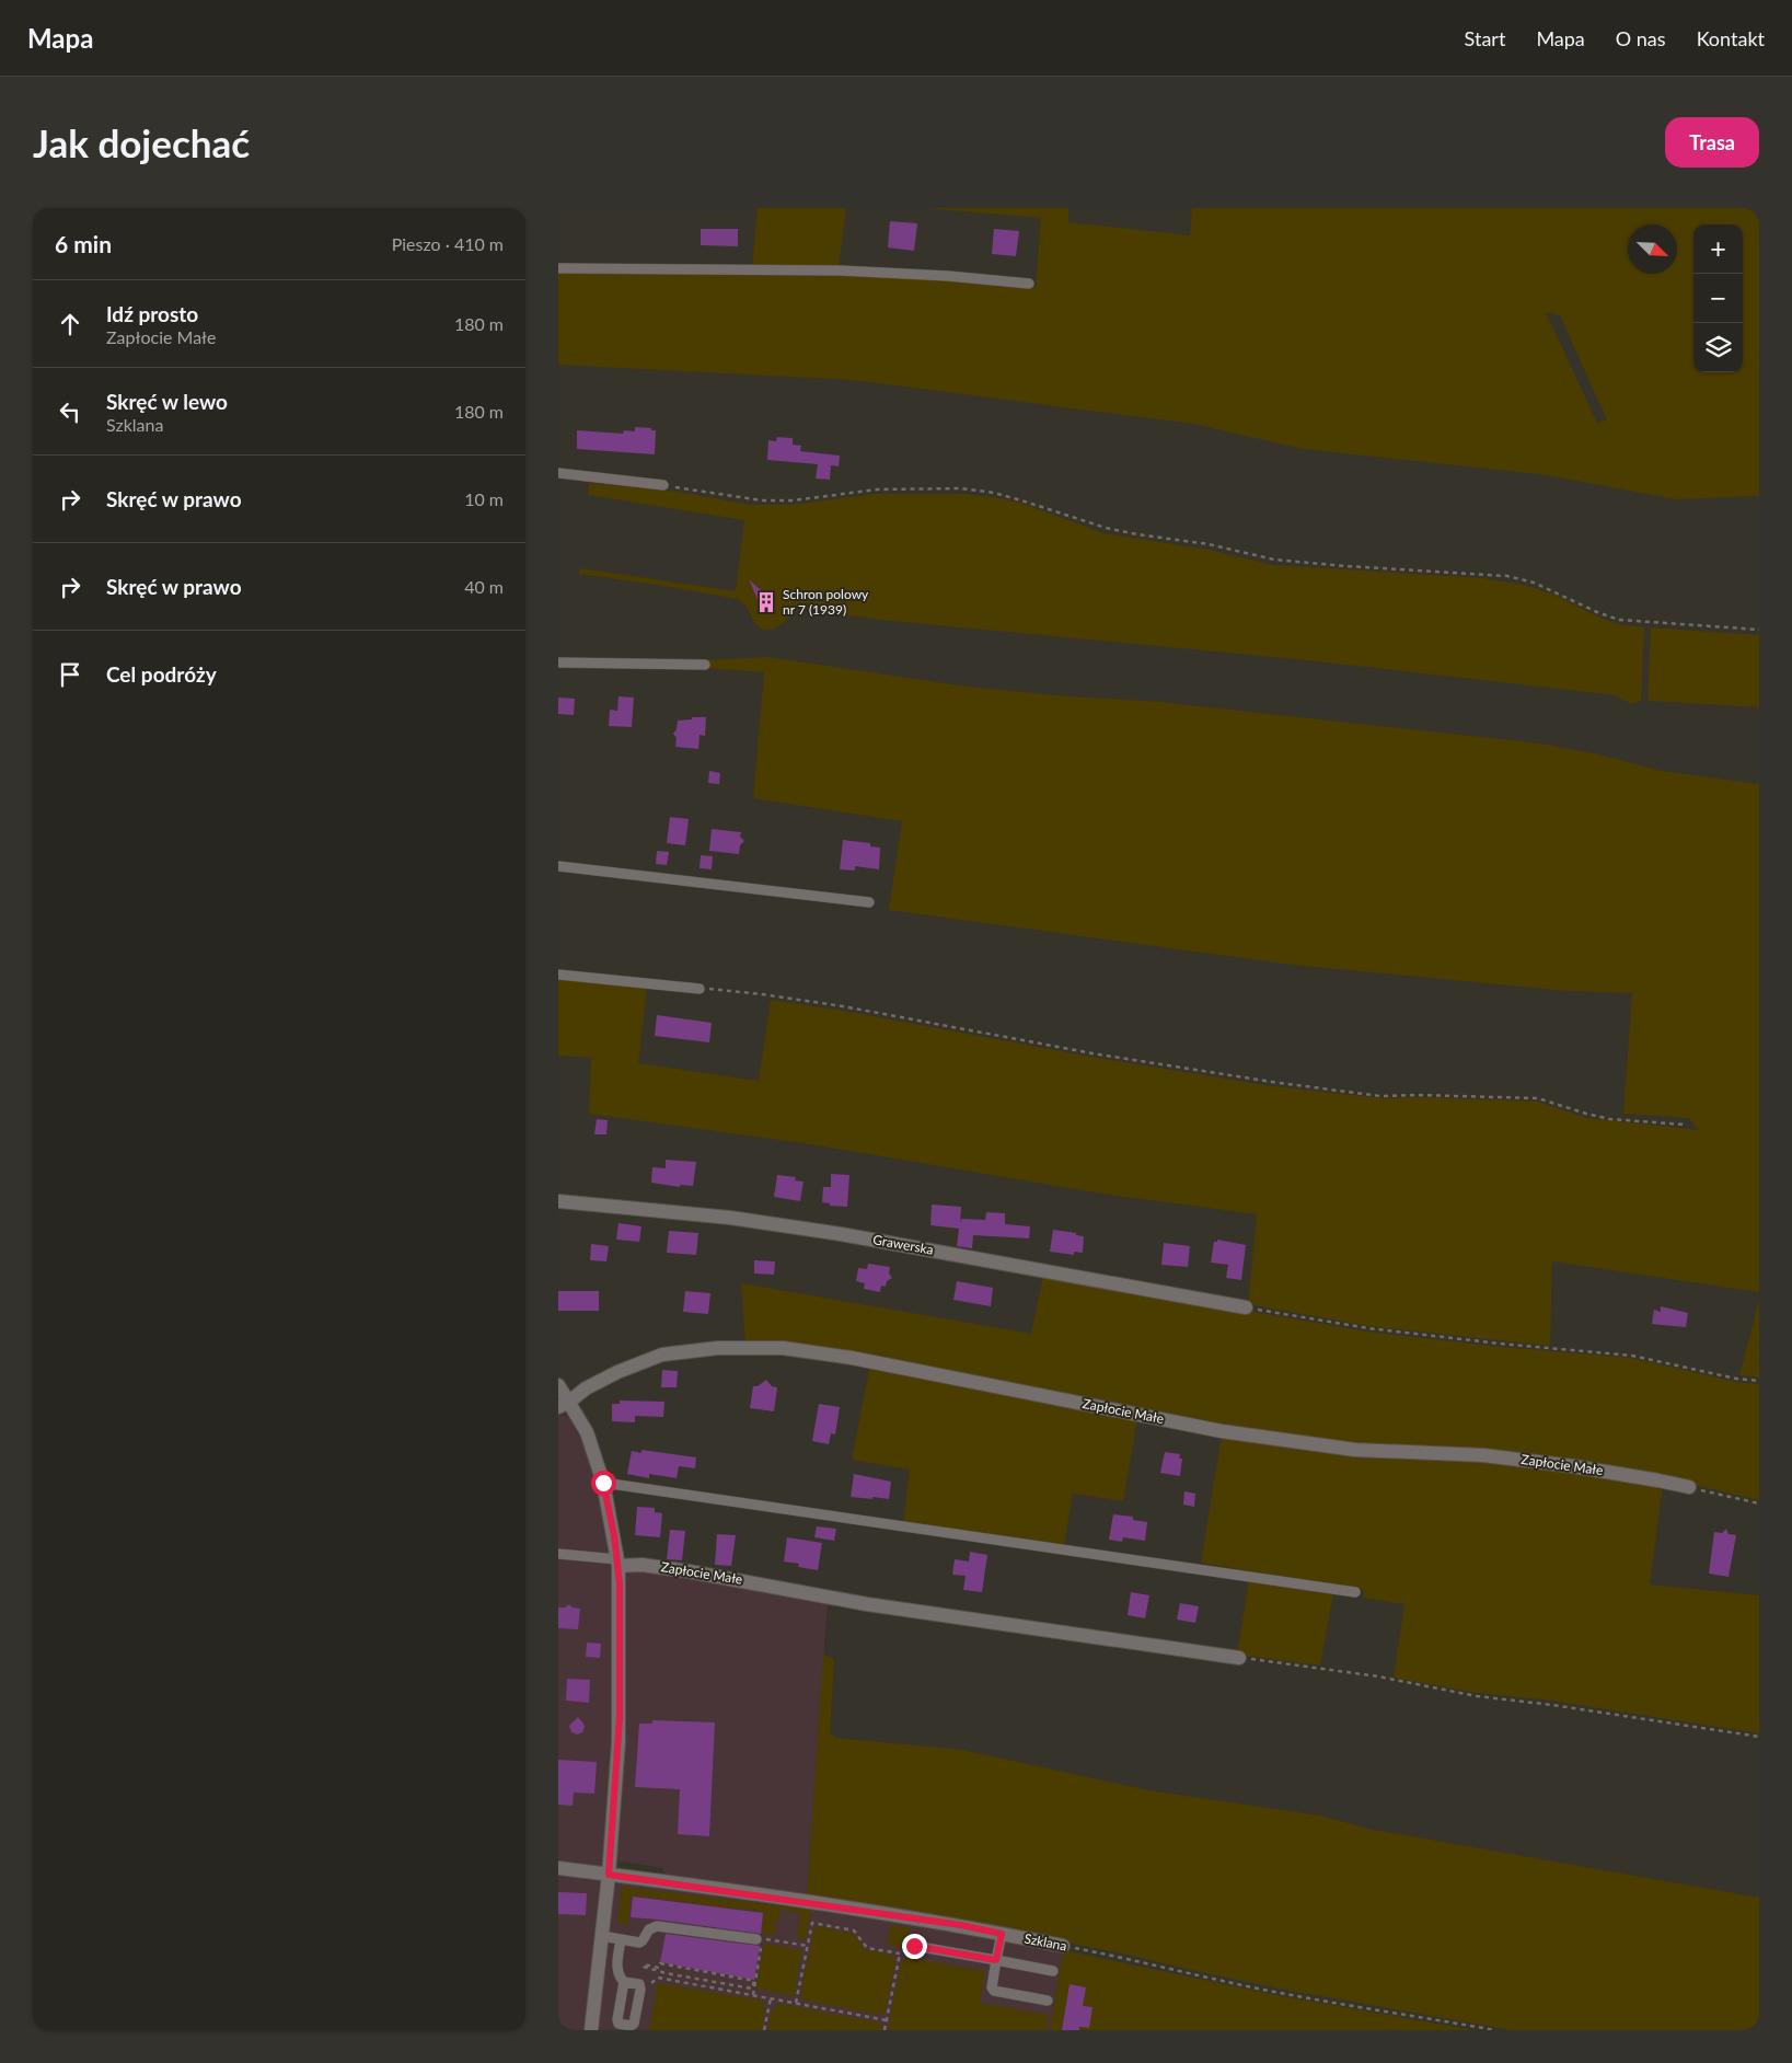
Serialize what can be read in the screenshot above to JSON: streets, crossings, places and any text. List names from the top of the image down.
{
  "streets": {
    "street": ["Grawerska", "Zapłocie Małe", "Szklana"]
  },
  "places": {
    "building": ["Schron polowy nr 7 (1939)"]
  },
  "north": "bottom right",
  "page": {
    "header": "Mapa",
    "nav": [
      "Start",
      "Mapa",
      "O nas",
      "Kontakt"
    ],
    "buttons": "Trasa",
    "title": "Jak dojechać",
    "heading": ["6 min", "Pieszo · 410 m"],
    "map_buttons": ["+", "−"],
    "list": [
      ["Idź prosto", "Zapłocie Małe", "180 m"],
      ["Skręć w lewo", "Szklana", "180 m"],
      ["Skręć w prawo", "10 m"],
      ["Skręć w prawo", "40 m"],
      "Cel podróży"
    ]
  }
}
